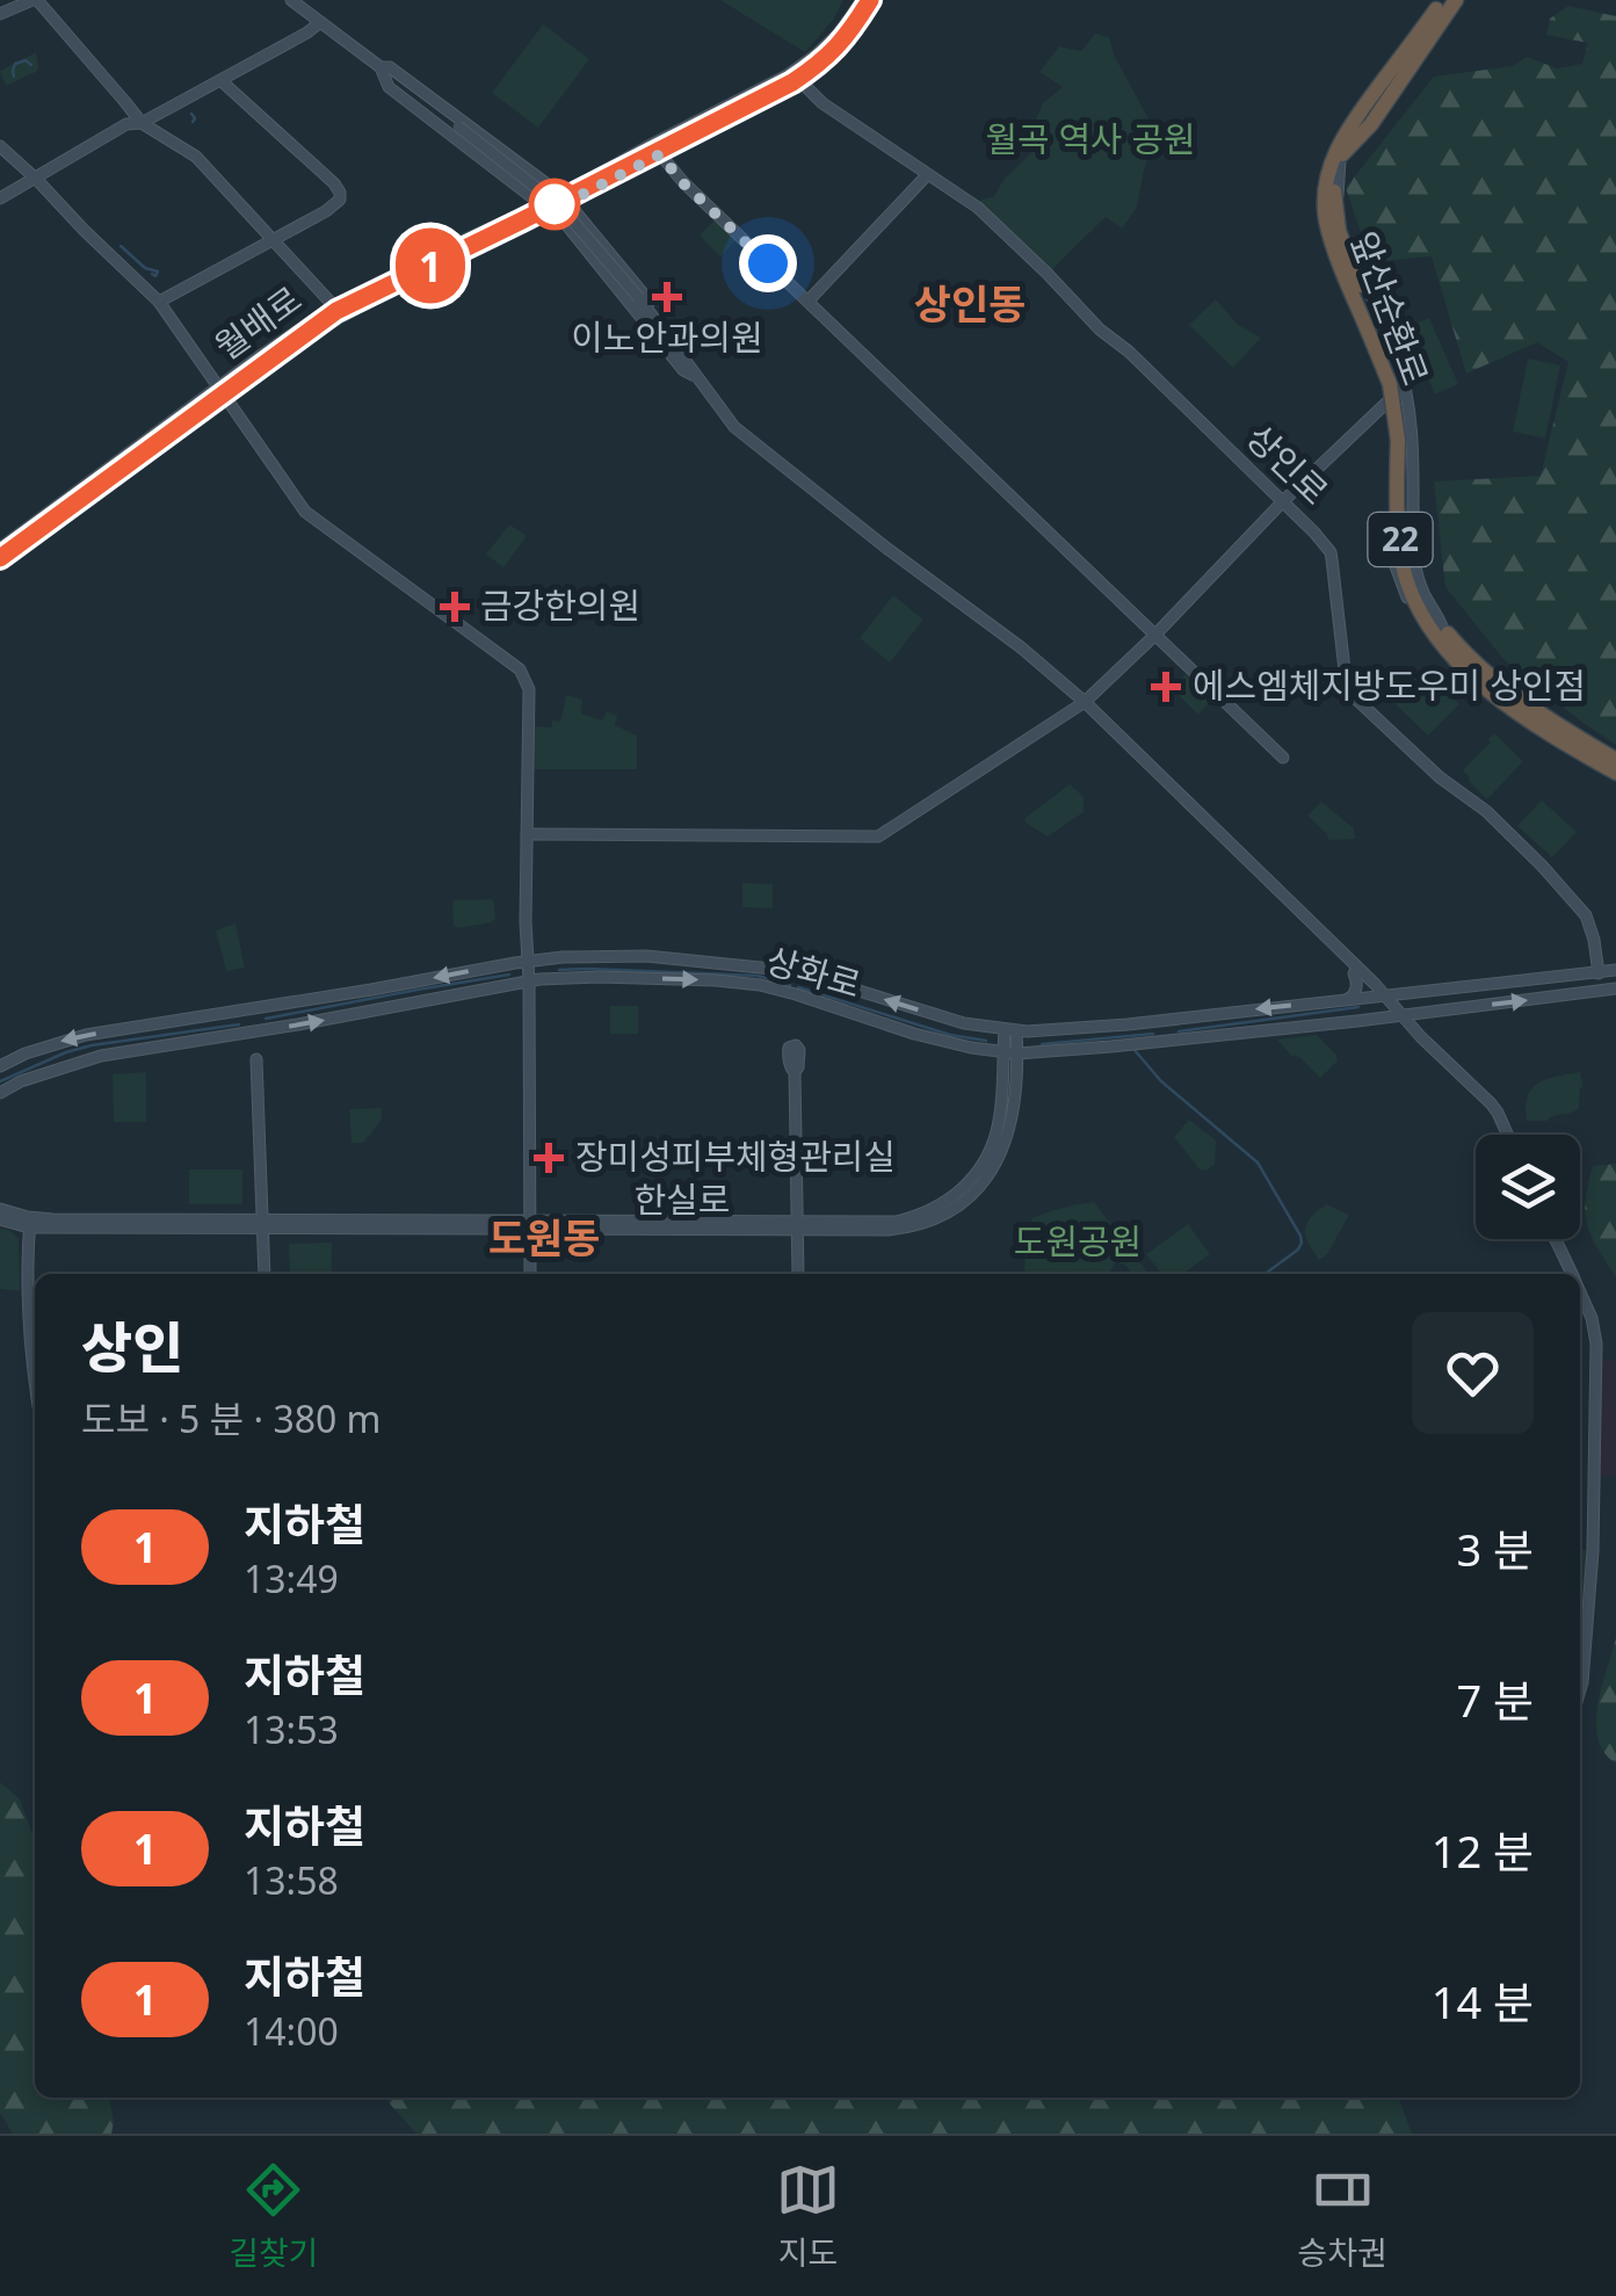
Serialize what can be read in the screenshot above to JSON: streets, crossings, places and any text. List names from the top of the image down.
{
  "streets": {
    "highway": ["앞산순환로", "22"],
    "main road": [
      "월배로",
      "상인로",
      "상화로",
      "한실로"
    ]
  },
  "crossings": [
    ["월배로", "상인로"],
    ["상인로", "상화로"],
    ["상화로", "한실로"]
  ],
  "districts": ["상인동", "도원동"],
  "parks": ["월곡 역사 공원", "도원공원"],
  "places": {
    "health": [
      "이노안과의원",
      "금강한의원",
      "에스엠체지방도우미 상인점",
      "장미성피부체형관리실"
    ]
  },
  "lines": ["metro line 1"],
  "page": {
    "on_map": "1",
    "heading": ["상인", "도보 · 5 분 · 380 m"],
    "list": [
      {
        "mark": "1",
        "name": "지하철",
        "note": "13:49",
        "value": "3 분"
      },
      {
        "mark": "1",
        "name": "지하철",
        "note": "13:53",
        "value": "7 분"
      },
      {
        "mark": "1",
        "name": "지하철",
        "note": "13:58",
        "value": "12 분"
      },
      {
        "mark": "1",
        "name": "지하철",
        "note": "14:00",
        "value": "14 분"
      }
    ],
    "tabs": ["길찾기", "지도", "승차권"]
  }
}
